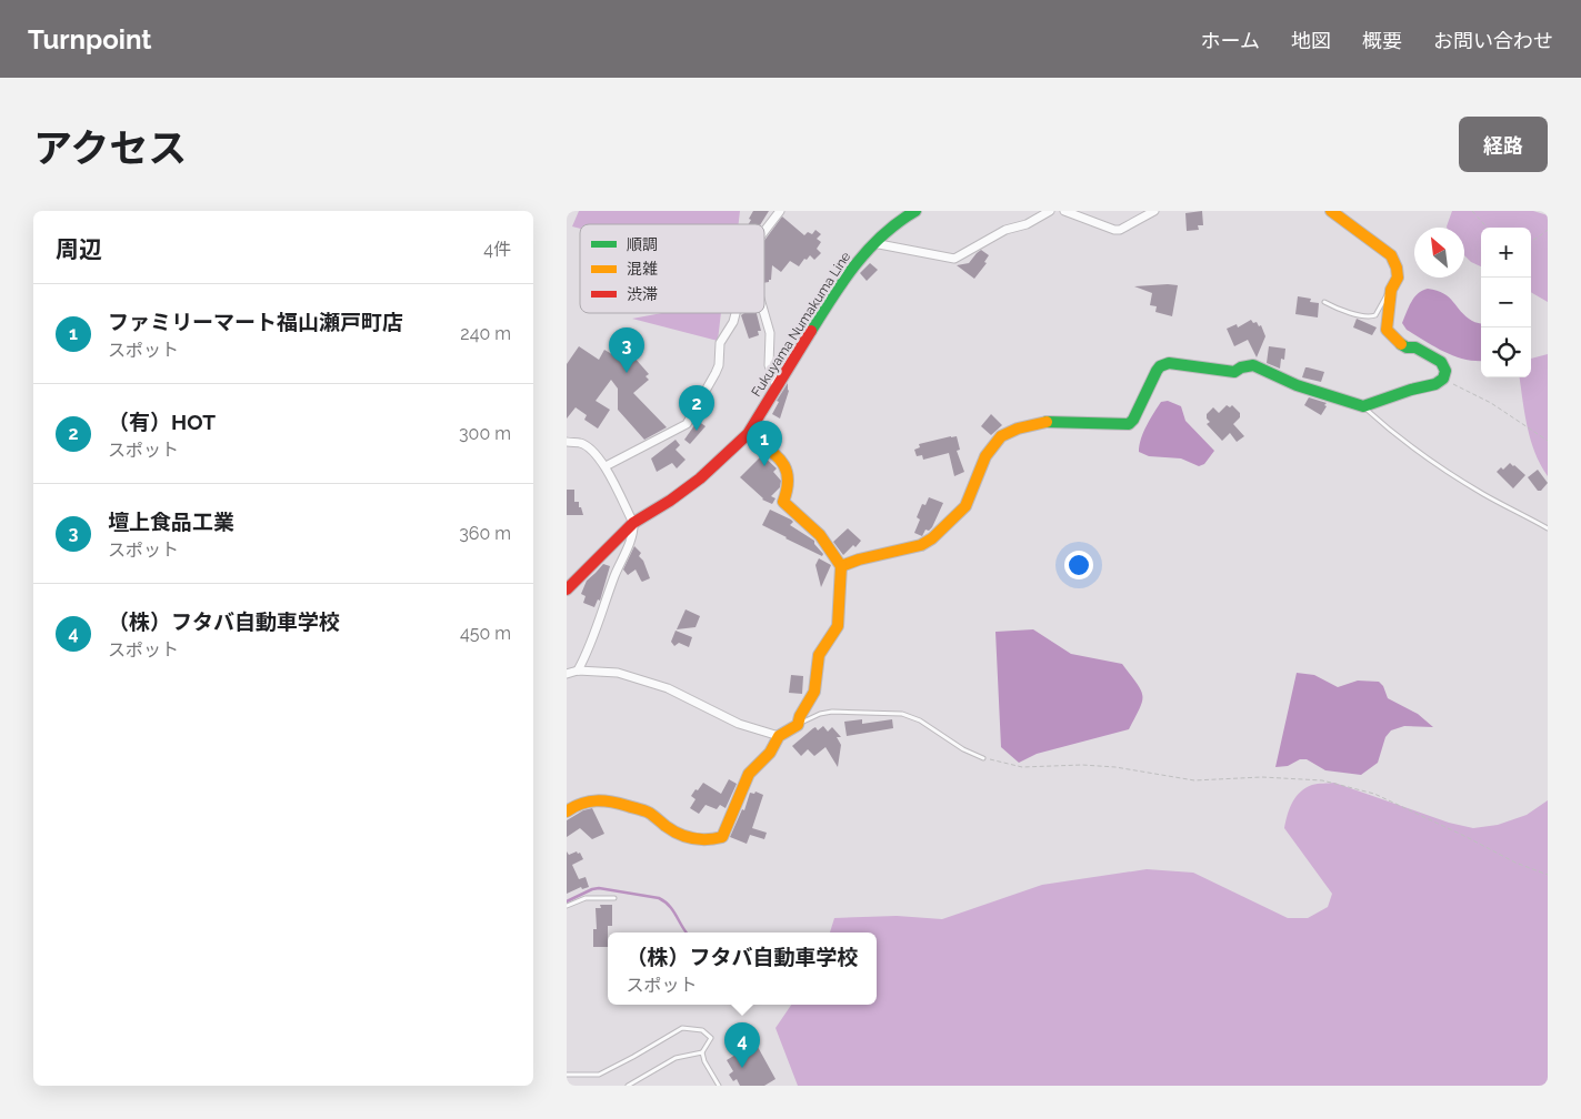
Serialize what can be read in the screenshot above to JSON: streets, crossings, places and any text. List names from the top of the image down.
{
  "streets": {
    "street": ["Fukuyama Numakuma Line"]
  },
  "legend": ["順調", "混雑", "渋滞"],
  "north": "top left",
  "page": {
    "header": "Turnpoint",
    "nav": [
      "ホーム",
      "地図",
      "概要",
      "お問い合わせ"
    ],
    "title": "アクセス",
    "buttons": "経路",
    "heading": ["周辺", "4件"],
    "map_buttons": ["+", "−"],
    "list": [
      {
        "mark": "1",
        "name": "ファミリーマート福山瀬戸町店",
        "note": "スポット",
        "value": "240 m"
      },
      {
        "mark": "2",
        "name": "（有）HOT",
        "note": "スポット",
        "value": "300 m"
      },
      {
        "mark": "3",
        "name": "壇上食品工業",
        "note": "スポット",
        "value": "360 m"
      },
      {
        "mark": "4",
        "name": "（株）フタバ自動車学校",
        "note": "スポット",
        "value": "450 m"
      }
    ],
    "pins": [
      "3",
      "2",
      "1",
      "4"
    ],
    "popup": ["（株）フタバ自動車学校", "スポット"]
  }
}
